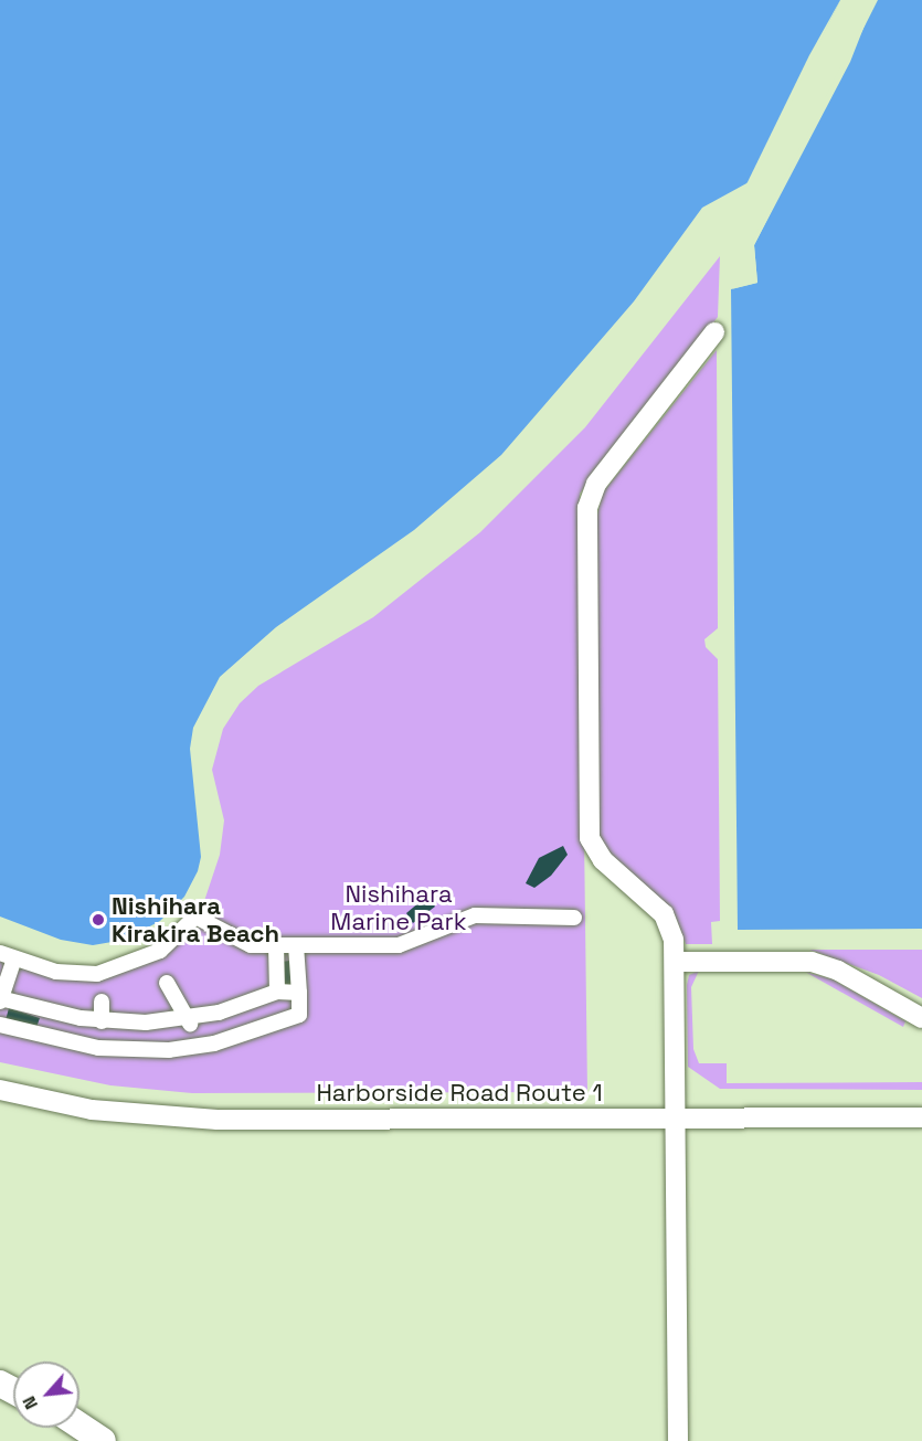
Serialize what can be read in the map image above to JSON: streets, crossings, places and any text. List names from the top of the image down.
{
  "streets": {
    "street": ["Harborside Road Route 1"]
  },
  "parks": ["Nishihara Marine Park"],
  "places": ["Nishihara Kirakira Beach"],
  "north": "bottom left"
}
